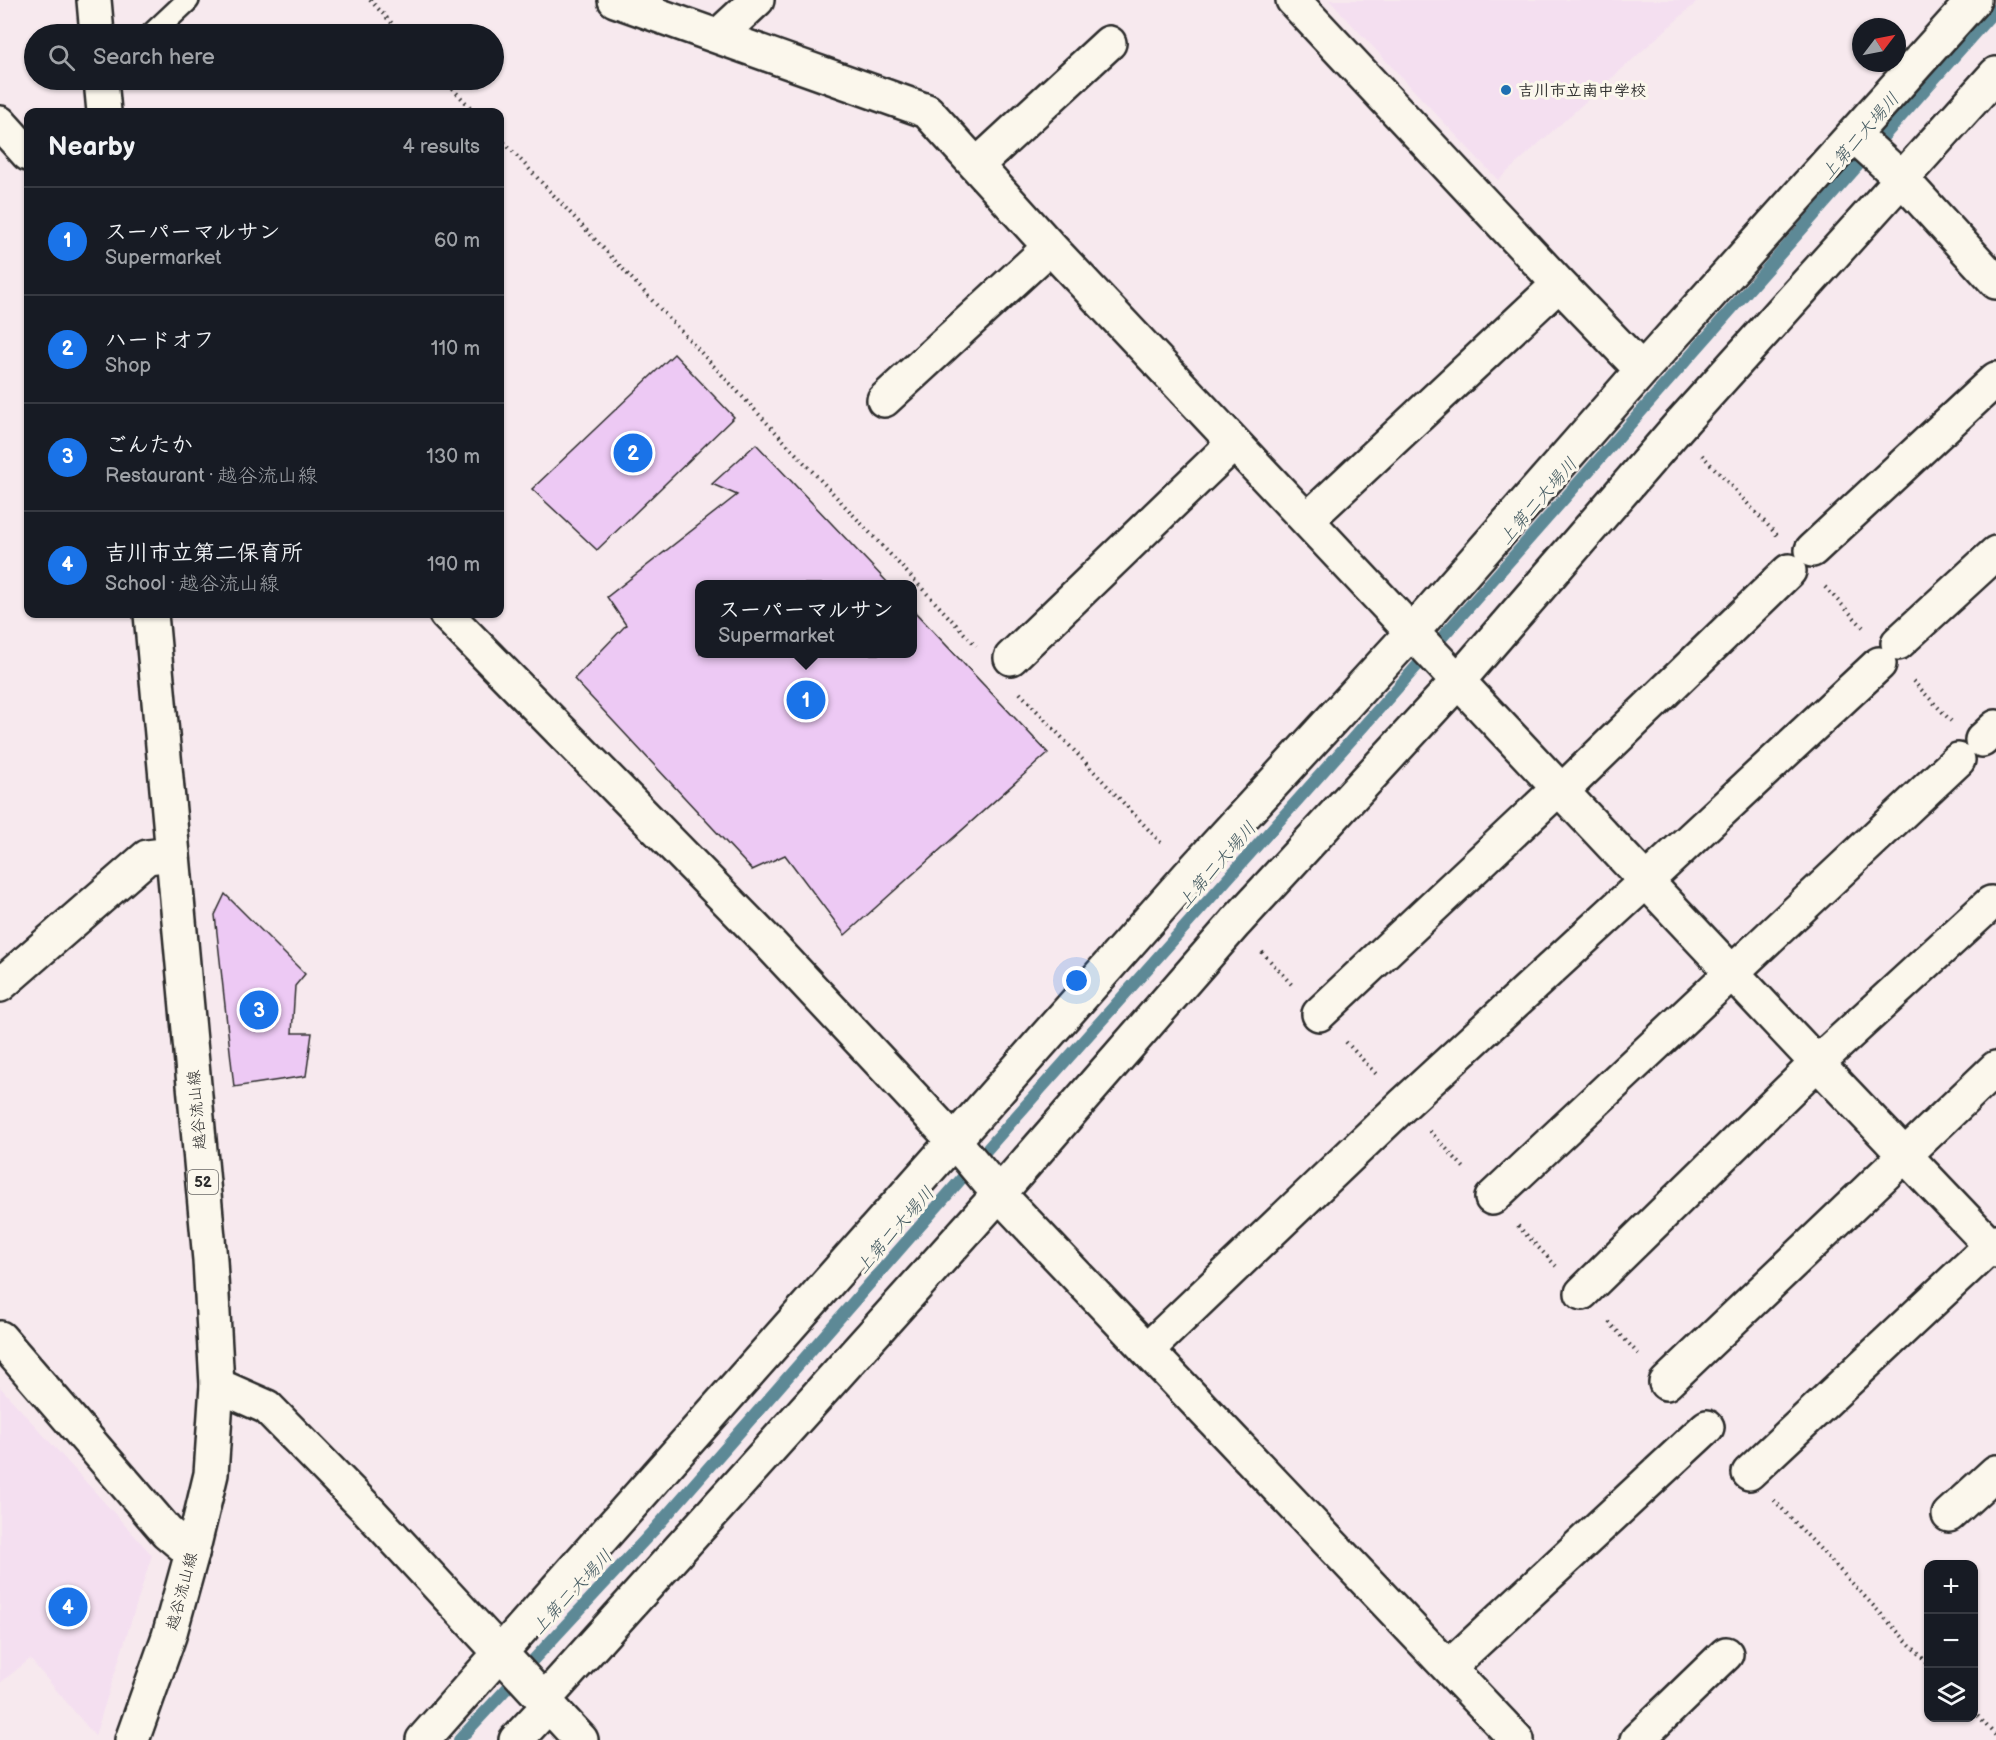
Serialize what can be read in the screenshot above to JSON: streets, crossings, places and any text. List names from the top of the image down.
{
  "streets": {
    "street": ["越谷流山線", "52"]
  },
  "water": ["上第二大場川"],
  "places": ["吉川市立南中学校"],
  "north": "top right",
  "page": {
    "search": "Search here",
    "heading": ["Nearby", "4 results"],
    "list": [
      {
        "mark": "1",
        "name": "スーパーマルサン",
        "note": "Supermarket",
        "value": "60 m"
      },
      {
        "mark": "2",
        "name": "ハードオフ",
        "note": "Shop",
        "value": "110 m"
      },
      {
        "mark": "3",
        "name": "ごんたか",
        "note": "Restaurant · 越谷流山線",
        "value": "130 m"
      },
      {
        "mark": "4",
        "name": "吉川市立第二保育所",
        "note": "School · 越谷流山線",
        "value": "190 m"
      }
    ],
    "pins": [
      "2",
      "1",
      "3",
      "4"
    ],
    "popup": ["スーパーマルサン", "Supermarket"],
    "map_buttons": ["+", "−"]
  }
}
